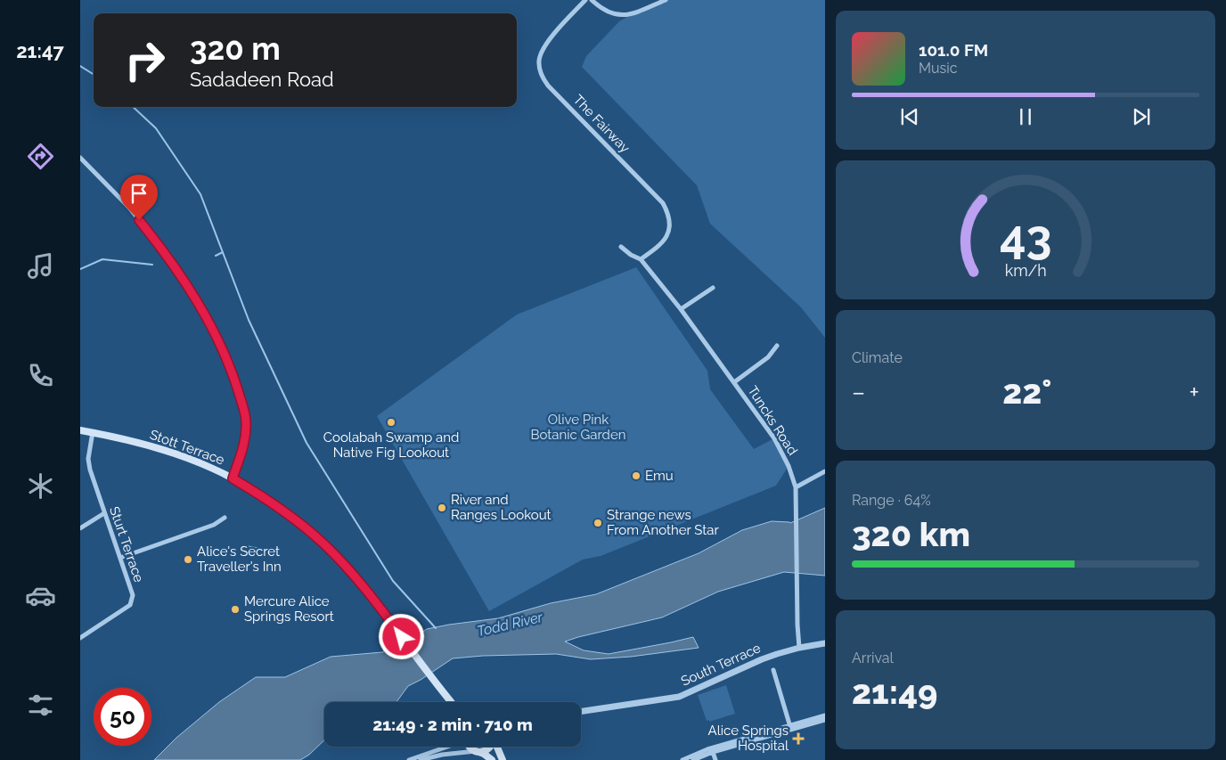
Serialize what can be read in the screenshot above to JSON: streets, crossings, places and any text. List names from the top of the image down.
{
  "streets": {
    "main road": ["Stott Terrace"],
    "street": [
      "The Fairway",
      "Tuncks Road",
      "Sturt Terrace",
      "South Terrace"
    ]
  },
  "crossings": [
    ["The Fairway", "Tuncks Road"],
    ["Tuncks Road", "South Terrace"],
    ["Stott Terrace", "Sturt Terrace"]
  ],
  "water": ["Todd River"],
  "parks": ["Olive Pink Botanic Garden"],
  "places": {
    "other": [
      "Coolabah Swamp and Native Fig Lookout",
      "Emu",
      "River and Ranges Lookout",
      "Strange news From Another Star",
      "Alice's Secret Traveller's Inn",
      "Mercure Alice Springs Resort"
    ],
    "health": ["Alice Springs Hospital"]
  },
  "page": {
    "tabs": "21:47",
    "turn": ["320 m", "Sadadeen Road"],
    "song": ["101.0 FM", "Music"],
    "tile": [
      "Climate",
      ["Range · 64%", "320 km"],
      ["Arrival", "21:49"]
    ],
    "heat": ["−", "22°", "+"],
    "limit": "50",
    "trip": "21:49 · 2 min · 710 m",
    "gauge": ["43", "km/h"]
  }
}
